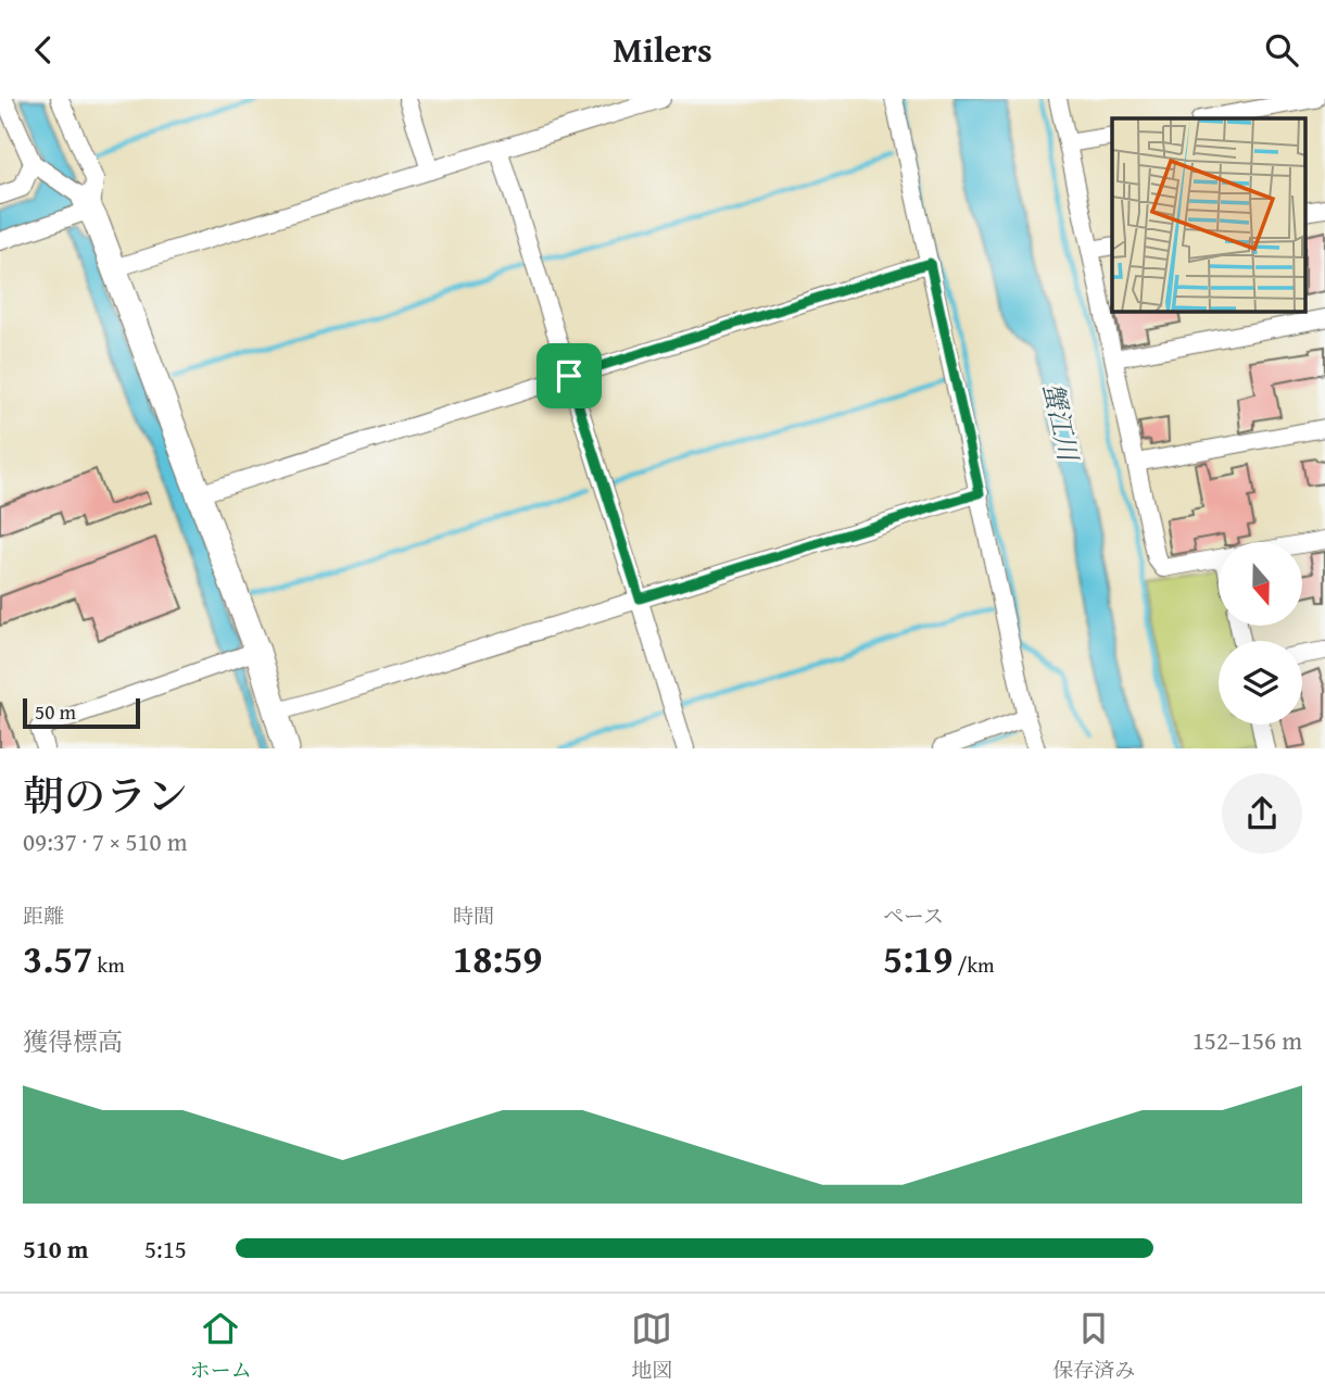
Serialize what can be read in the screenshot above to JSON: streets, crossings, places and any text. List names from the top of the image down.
{
  "water": ["蟹江川"],
  "scale_bar": "50 m",
  "north": "bottom",
  "page": {
    "header": "Milers",
    "scale": "50 m",
    "heading": ["朝のラン", "09:37 · 7 × 510 m"],
    "stats": [
      ["距離", "3.57 km"],
      ["時間", "18:59"],
      ["ペース", "5:19 /km"]
    ],
    "chart": ["獲得標高", "152–156 m"],
    "list": [
      {
        "name": "510 m",
        "note": "5:15"
      }
    ],
    "tabs": ["ホーム", "地図", "保存済み"]
  }
}
